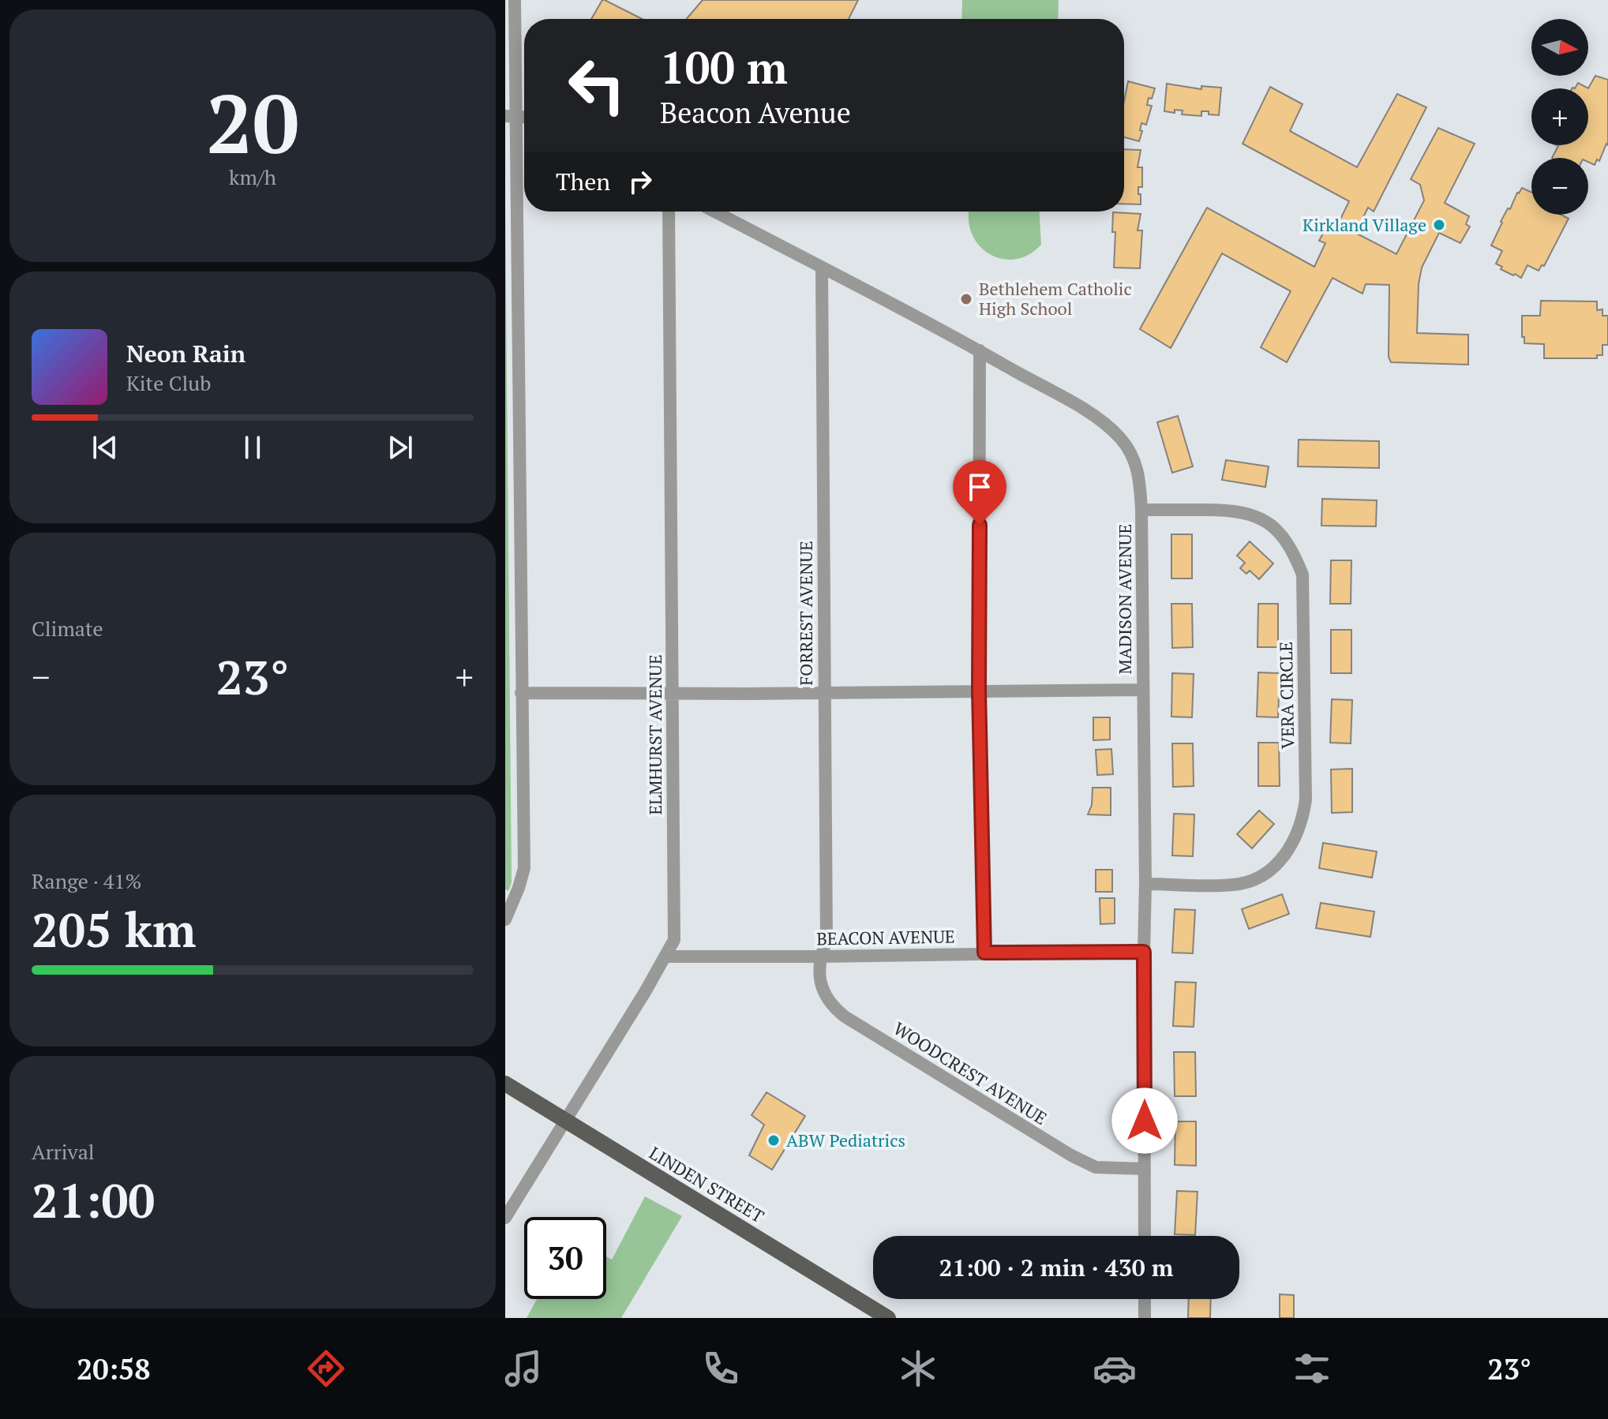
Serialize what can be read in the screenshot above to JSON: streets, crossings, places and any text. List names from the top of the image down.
{
  "streets": {
    "main road": ["LINDEN STREET"],
    "street": [
      "MADISON AVENUE",
      "FORREST AVENUE",
      "VERA CIRCLE",
      "ELMHURST AVENUE",
      "BEACON AVENUE",
      "WOODCREST AVENUE"
    ]
  },
  "crossings": [
    ["MADISON AVENUE", "FORREST AVENUE"],
    ["MADISON AVENUE", "VERA CIRCLE"],
    ["MADISON AVENUE", "BEACON AVENUE"],
    ["MADISON AVENUE", "WOODCREST AVENUE"],
    ["FORREST AVENUE", "BEACON AVENUE"],
    ["FORREST AVENUE", "WOODCREST AVENUE"],
    ["ELMHURST AVENUE", "BEACON AVENUE"],
    ["ELMHURST AVENUE", "LINDEN STREET"],
    ["BEACON AVENUE", "WOODCREST AVENUE"]
  ],
  "places": ["Kirkland Village", "Bethlehem Catholic High School", "ABW Pediatrics"],
  "north": "right",
  "page": {
    "tile": [
      ["20", "km/h"],
      "Climate",
      ["Range · 41%", "205 km"],
      ["Arrival", "21:00"]
    ],
    "map_buttons": ["+", "−"],
    "turn": ["100 m", "Beacon Avenue"],
    "then": "Then",
    "song": ["Neon Rain", "Kite Club"],
    "heat": ["−", "23°", "+"],
    "limit": "30",
    "trip": "21:00 · 2 min · 430 m",
    "tabs": ["20:58", "23°"]
  }
}
